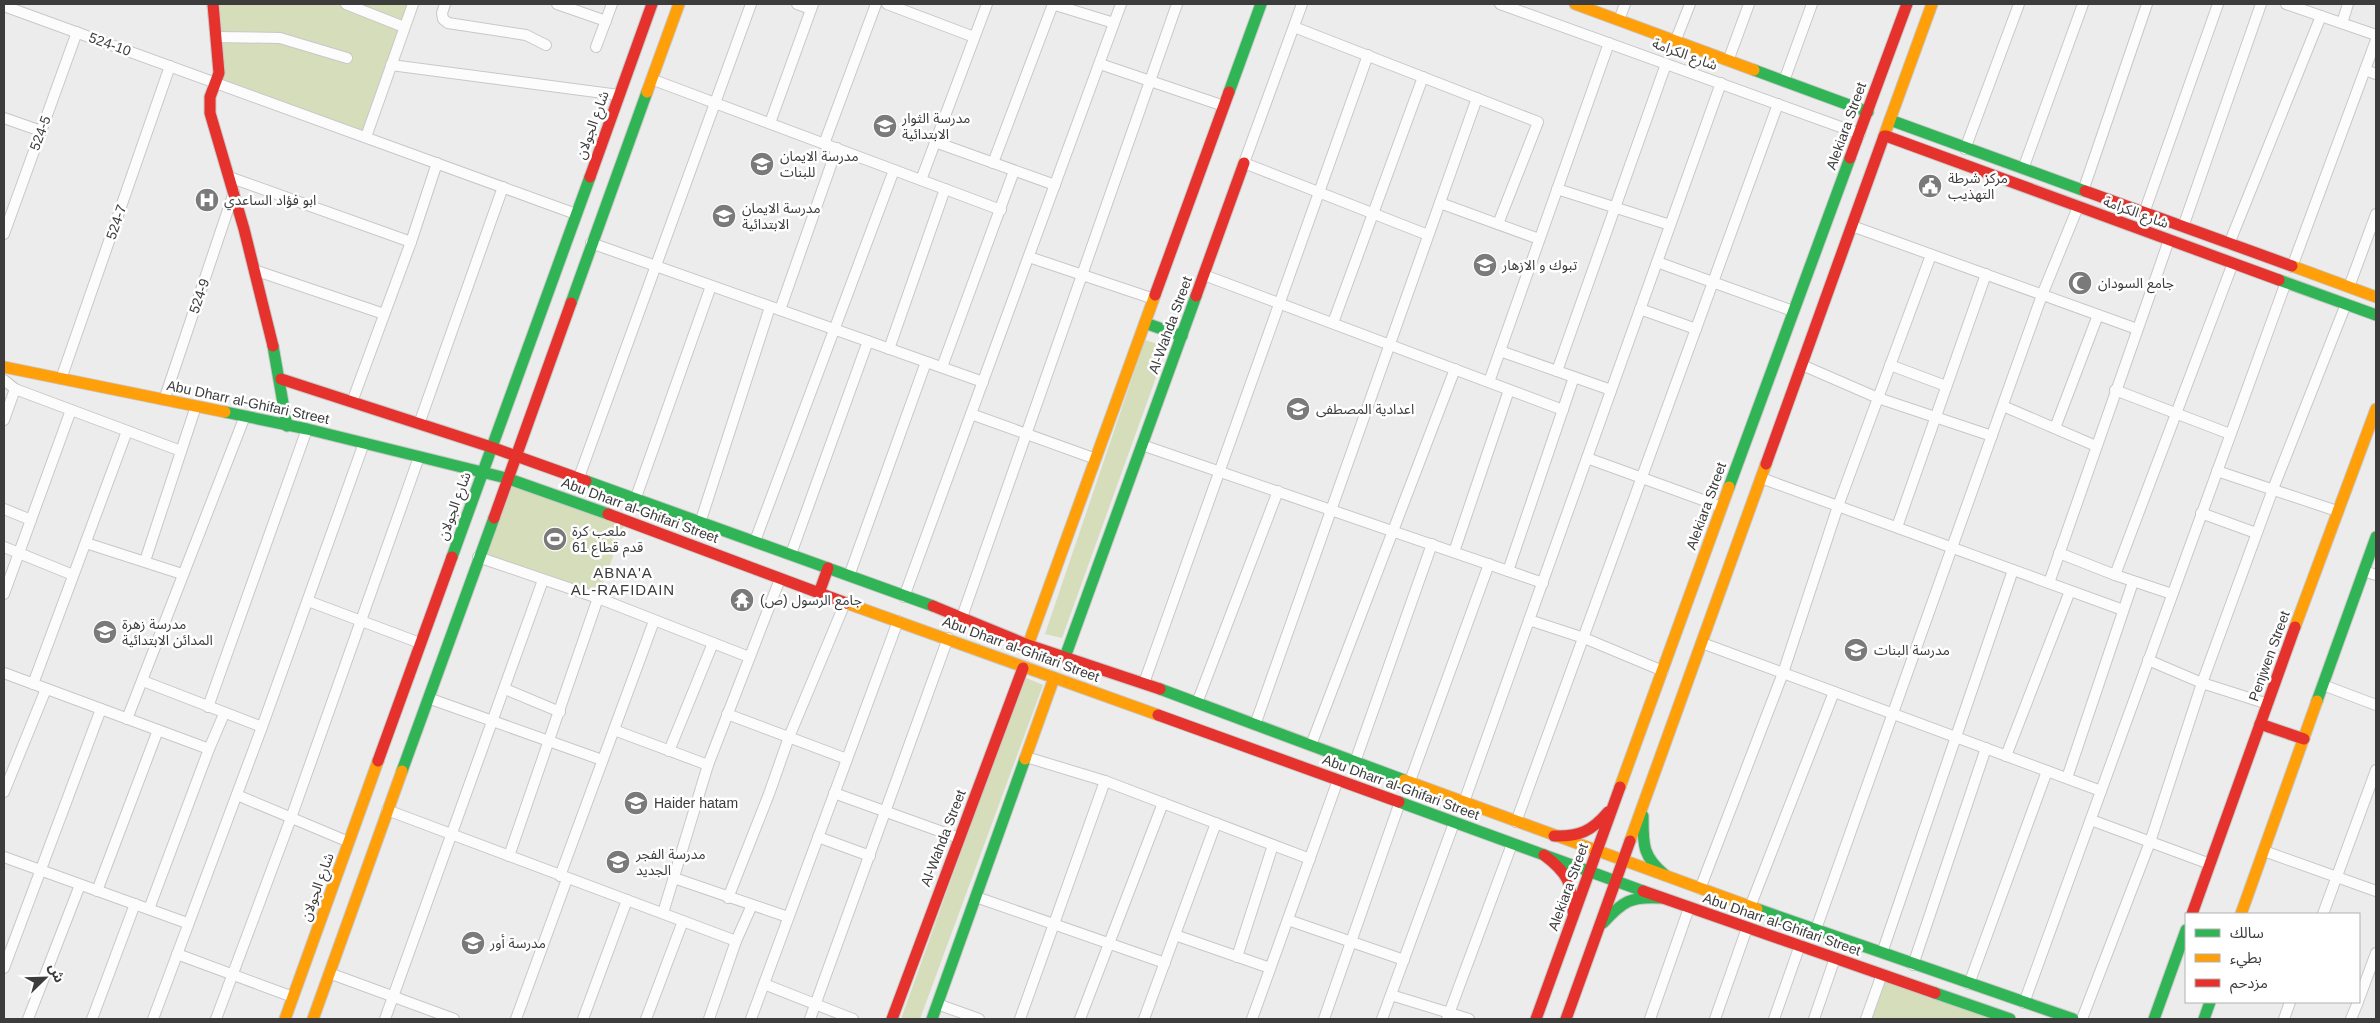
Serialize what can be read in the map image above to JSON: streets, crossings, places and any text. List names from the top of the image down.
{
  "streets": {
    "street": [
      "524-10",
      "شارع الكرامة",
      "شارع الجولان",
      "Alekiara Street",
      "524-5",
      "524-7",
      "524-9",
      "Al-Wahda Street",
      "Abu Dharr al-Ghifari Street",
      "Penjwen Street"
    ]
  },
  "crossings": [
    ["524-10", "شارع الجولان"],
    ["524-10", "524-5"],
    ["524-10", "524-7"],
    ["شارع الكرامة", "Alekiara Street"],
    ["شارع الجولان", "Abu Dharr al-Ghifari Street"],
    ["Alekiara Street", "Abu Dharr al-Ghifari Street"],
    ["524-7", "Abu Dharr al-Ghifari Street"],
    ["524-9", "Abu Dharr al-Ghifari Street"],
    ["Al-Wahda Street", "Abu Dharr al-Ghifari Street"]
  ],
  "districts": ["ABNA'A AL-RAFIDAIN"],
  "places": {
    "school or university": [
      "مدرسة الثوار الابتدائية",
      "مدرسة الايمان للبنات",
      "مدرسة الايمان الابتدائية",
      "تبوك و الازهار",
      "اعدادية المصطفى",
      "مدرسة زهرة المدائن الابتدائية",
      "مدرسة البنات",
      "Haider hatam",
      "مدرسة الفجر الجديد",
      "مدرسة أور"
    ],
    "public building": ["مركز شرطة التهذيب"],
    "hospital": ["ابو فؤاد الساعدي"],
    "mosque": ["جامع السودان"],
    "sports": ["ملعب كرة قدم قطاع 61"],
    "temple": ["جامع الرسول (ص)"]
  },
  "legend": ["سالك", "بطيء", "مزدحم"],
  "north": "top right"
}
